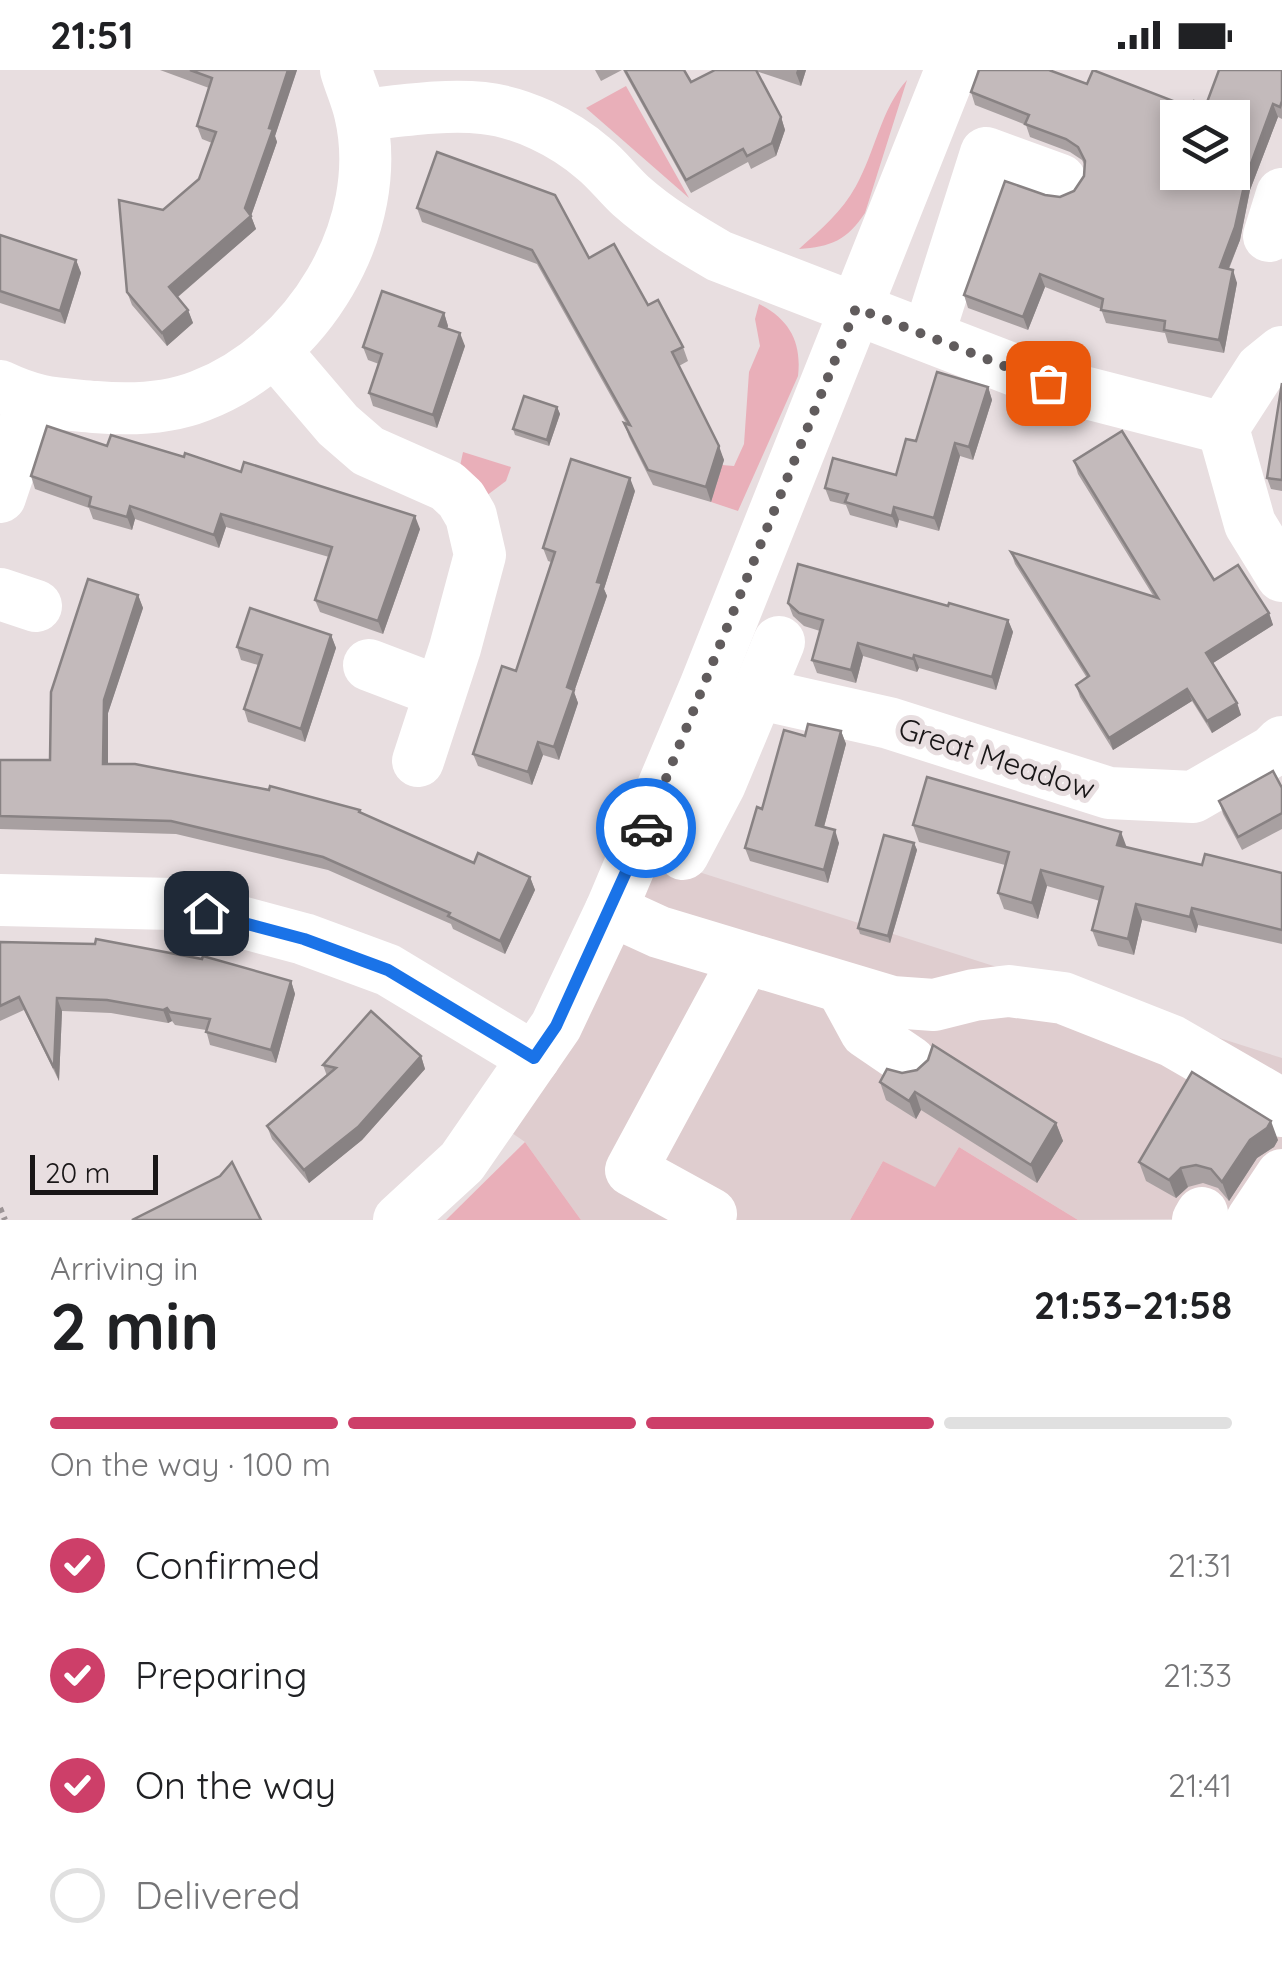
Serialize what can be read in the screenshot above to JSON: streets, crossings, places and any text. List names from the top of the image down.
{
  "streets": {
    "street": ["Great Meadow"]
  },
  "scale_bar": "20 m",
  "page": {
    "status": "21:51",
    "scale": "20 m",
    "heading": ["2 min", "Arriving in", "21:53–21:58"],
    "bar": "On the way · 100 m",
    "list": [
      ["Confirmed", "21:31"],
      ["Preparing", "21:33"],
      ["On the way", "21:41"],
      "Delivered"
    ]
  }
}
